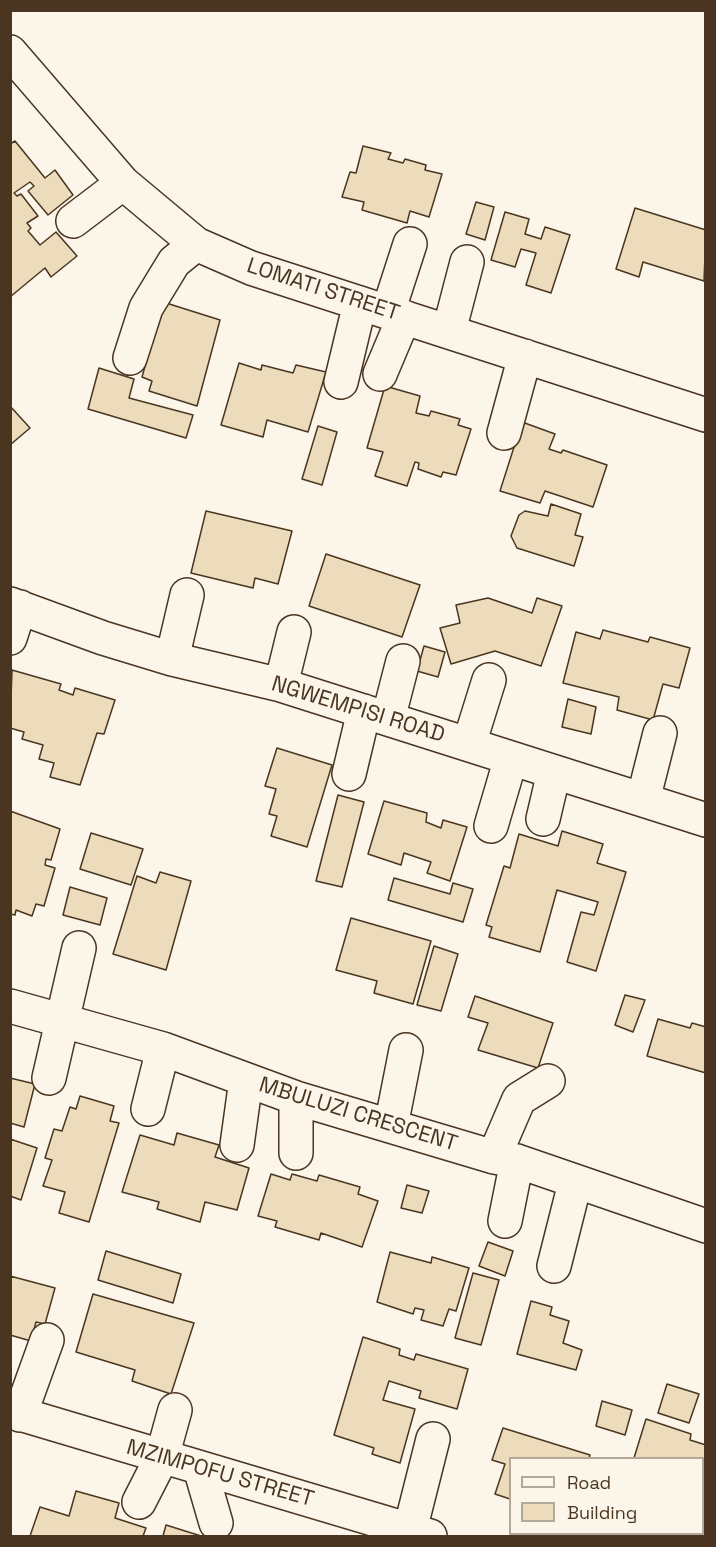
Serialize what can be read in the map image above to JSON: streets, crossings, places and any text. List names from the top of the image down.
{
  "streets": {
    "street": [
      "LOMATI STREET",
      "NGWEMPISI ROAD",
      "MBULUZI CRESCENT",
      "MZIMPOFU STREET"
    ]
  },
  "legend": ["Road", "Building"]
}
